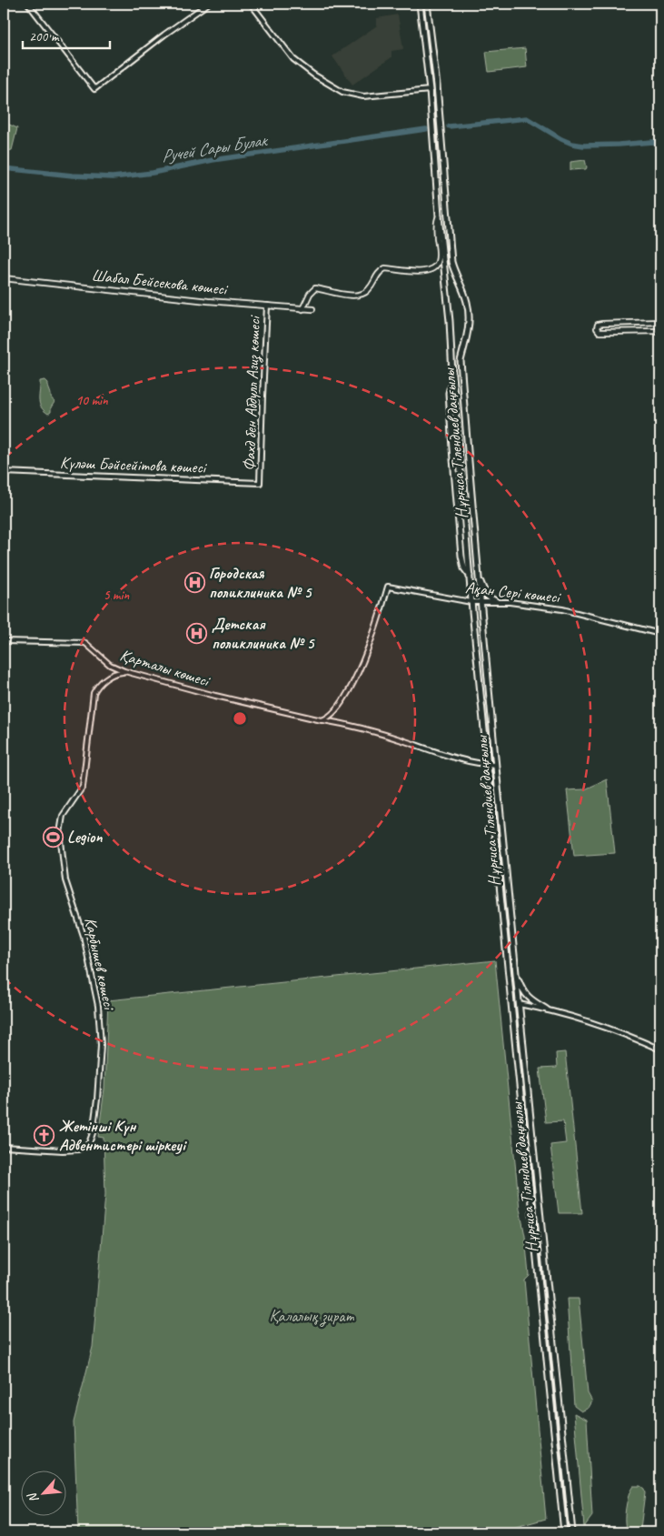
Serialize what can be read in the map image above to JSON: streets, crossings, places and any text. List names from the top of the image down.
{
  "streets": {
    "main road": ["Шабал Бейсекова көшесі", "Нұрғиса Тілендиев даңғылы"],
    "street": [
      "Фахд бен Абдулл Азиз көшесі",
      "Күләш Бәйсейітова көшесі",
      "Ақан Сері көшесі",
      "Қарталы көшесі",
      "Карбышев көшесі"
    ]
  },
  "crossings": [
    ["Шабал Бейсекова көшесі", "Фахд бен Абдулл Азиз көшесі"],
    ["Фахд бен Абдулл Азиз көшесі", "Күләш Бәйсейітова көшесі"],
    ["Нұрғиса Тілендиев даңғылы", "Ақан Сері көшесі"],
    ["Нұрғиса Тілендиев даңғылы", "Қарталы көшесі"],
    ["Ақан Сері көшесі", "Қарталы көшесі"],
    ["Қарталы көшесі", "Карбышев көшесі"]
  ],
  "water": ["Ручей Сары Булак"],
  "parks": ["Қалалық зират"],
  "places": {
    "hospital": ["Городская поликлиника № 5", "Детская поликлиника № 5"],
    "sports": ["Legion"],
    "church": ["Жетінші Күн Адвентистері шіркеуі"]
  },
  "scale_bar": "200 m",
  "north": "bottom left",
  "rings": ["10 min", "5 min"]
}
